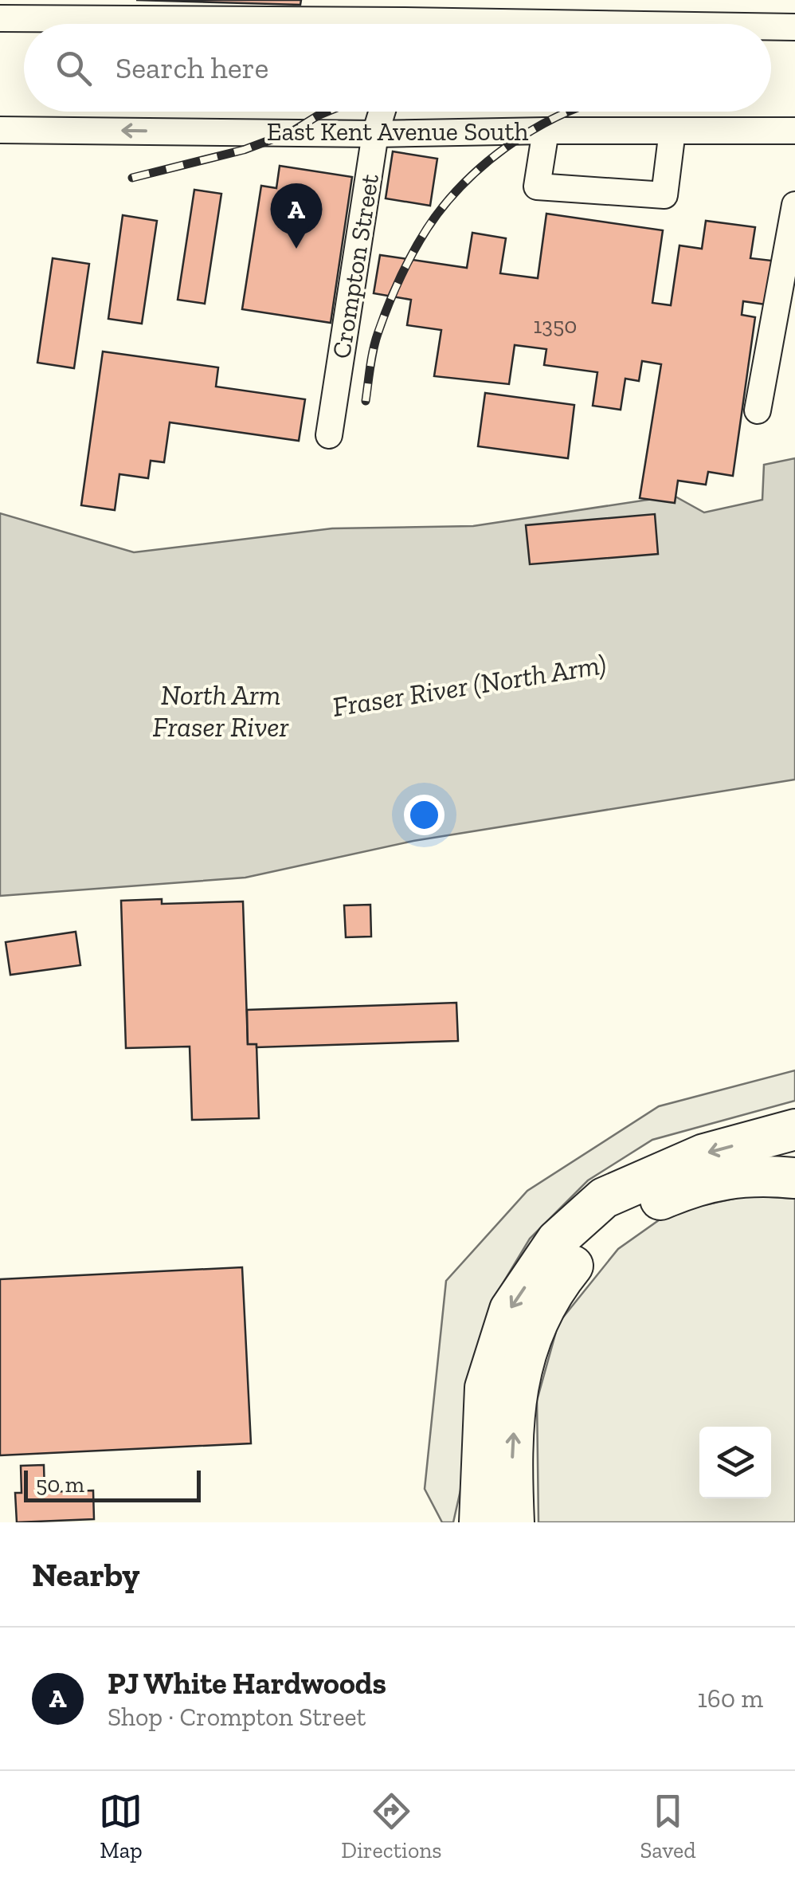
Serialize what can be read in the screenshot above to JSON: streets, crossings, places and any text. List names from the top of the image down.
{
  "streets": {
    "street": ["East Kent Avenue South", "Crompton Street"]
  },
  "crossings": [
    ["East Kent Avenue South", "Crompton Street"]
  ],
  "water": ["Fraser River (North Arm)", "North Arm Fraser River"],
  "house_numbers": ["1350"],
  "scale_bar": "50 m",
  "page": {
    "search": "Search here",
    "pins": "A",
    "scale": "50 m",
    "heading": "Nearby",
    "list": [
      {
        "mark": "A",
        "name": "PJ White Hardwoods",
        "note": "Shop · Crompton Street",
        "value": "160 m"
      }
    ],
    "nav": ["Map", "Directions", "Saved"]
  }
}
